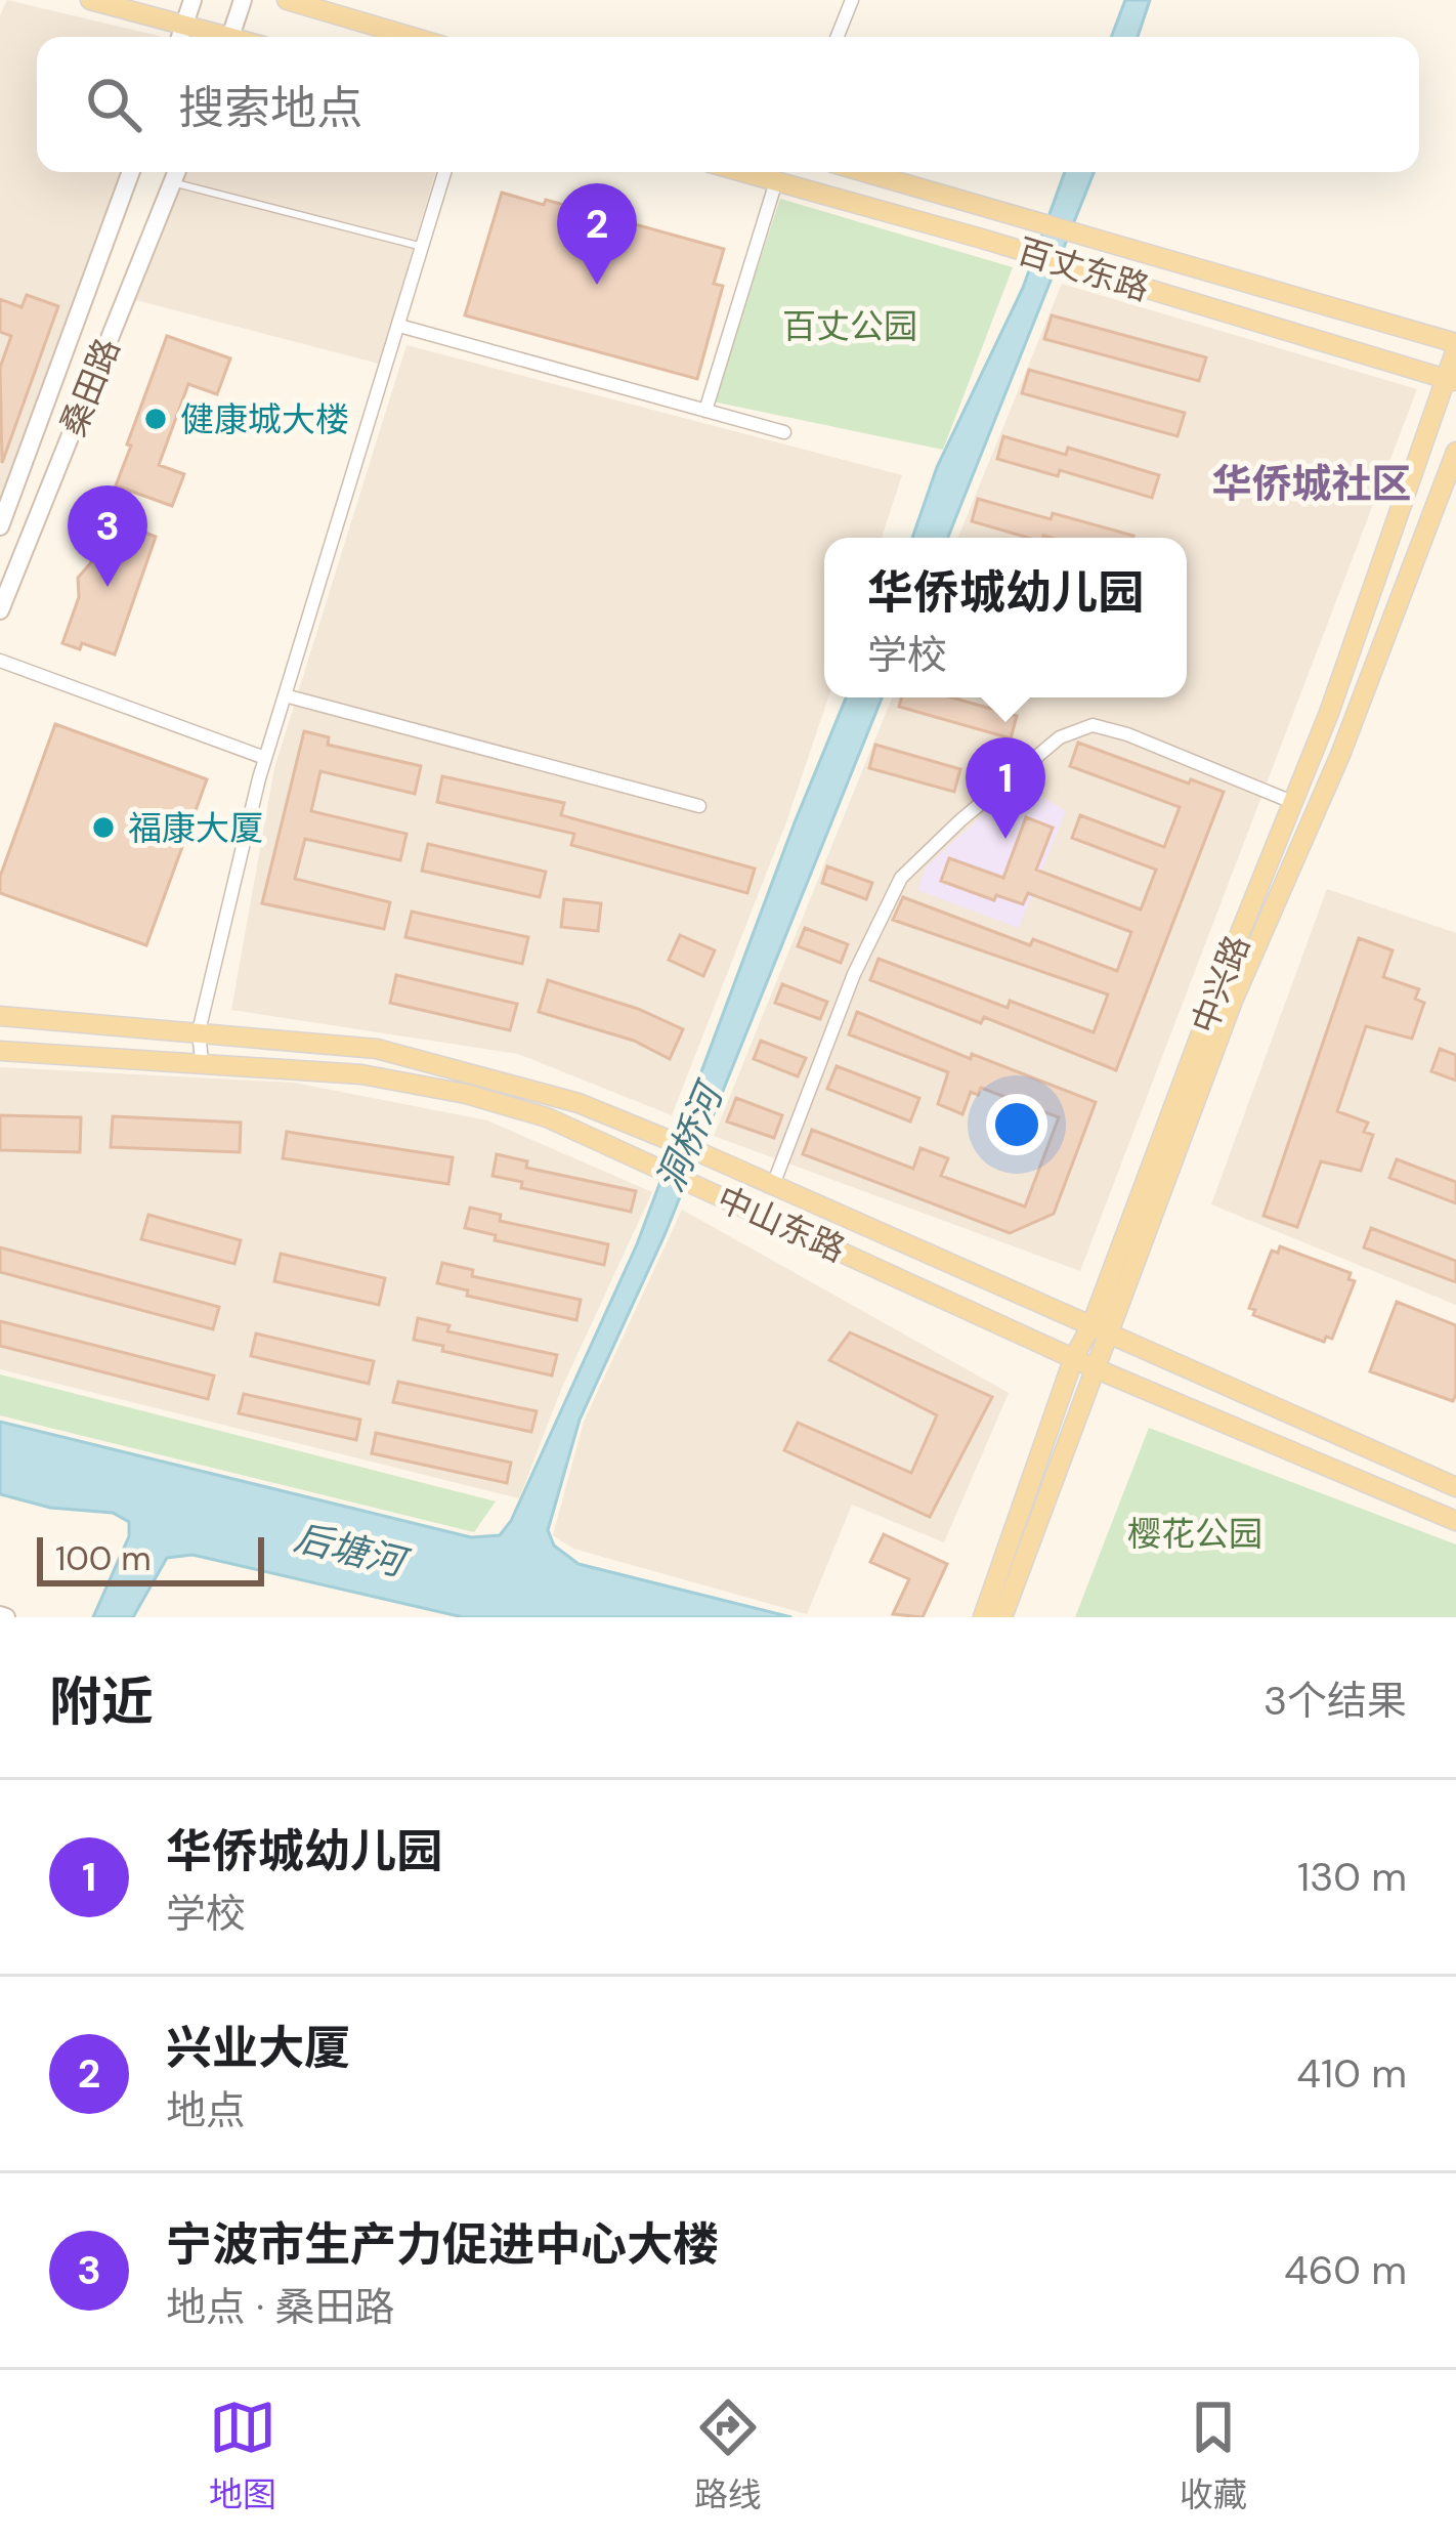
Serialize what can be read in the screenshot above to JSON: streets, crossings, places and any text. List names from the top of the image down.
{
  "streets": {
    "main road": [
      "百丈东路",
      "桑田路",
      "中兴路",
      "中山东路"
    ]
  },
  "crossings": [
    ["百丈东路", "中兴路"],
    ["中兴路", "中山东路"]
  ],
  "districts": ["华侨城社区"],
  "water": ["洞桥河", "后塘河"],
  "parks": ["百丈公园", "樱花公园"],
  "places": ["健康城大楼", "福康大厦"],
  "scale_bar": "100 m",
  "page": {
    "search": "搜索地点",
    "pins": ["2", "3", "1"],
    "popup": ["华侨城幼儿园", "学校"],
    "scale": "100 m",
    "heading": ["附近", "3个结果"],
    "list": [
      {
        "mark": "1",
        "name": "华侨城幼儿园",
        "note": "学校",
        "value": "130 m"
      },
      {
        "mark": "2",
        "name": "兴业大厦",
        "note": "地点",
        "value": "410 m"
      },
      {
        "mark": "3",
        "name": "宁波市生产力促进中心大楼",
        "note": "地点 · 桑田路",
        "value": "460 m"
      }
    ],
    "nav": ["地图", "路线", "收藏"]
  }
}
